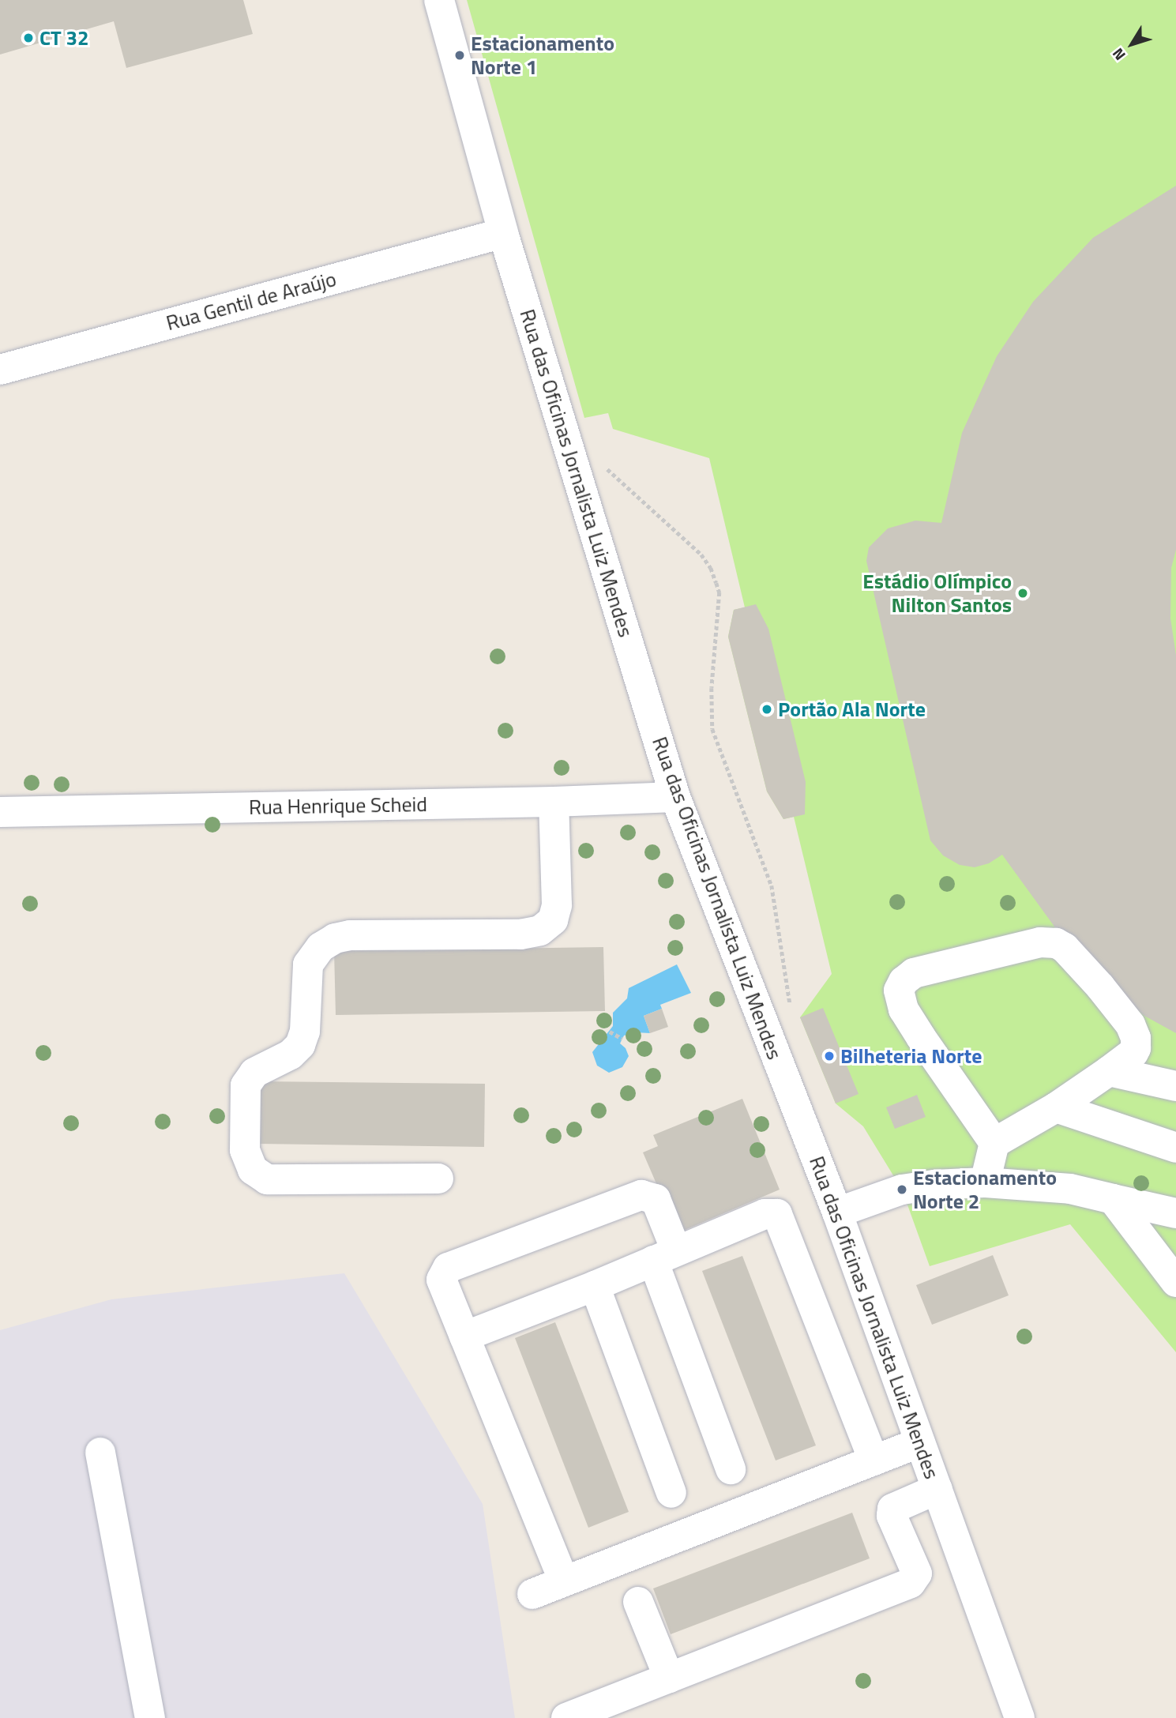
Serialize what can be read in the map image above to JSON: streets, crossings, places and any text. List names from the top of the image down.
{
  "streets": {
    "street": ["Rua Gentil de Araújo", "Rua das Oficinas Jornalista Luiz Mendes", "Rua Henrique Scheid"]
  },
  "crossings": [
    ["Rua Gentil de Araújo", "Rua das Oficinas Jornalista Luiz Mendes"],
    ["Rua das Oficinas Jornalista Luiz Mendes", "Rua Henrique Scheid"]
  ],
  "places": [
    "CT 32",
    "Estacionamento Norte 1",
    "Estádio Olímpico Nilton Santos",
    "Portão Ala Norte",
    "Bilheteria Norte",
    "Estacionamento Norte 2"
  ],
  "north": "bottom left"
}
